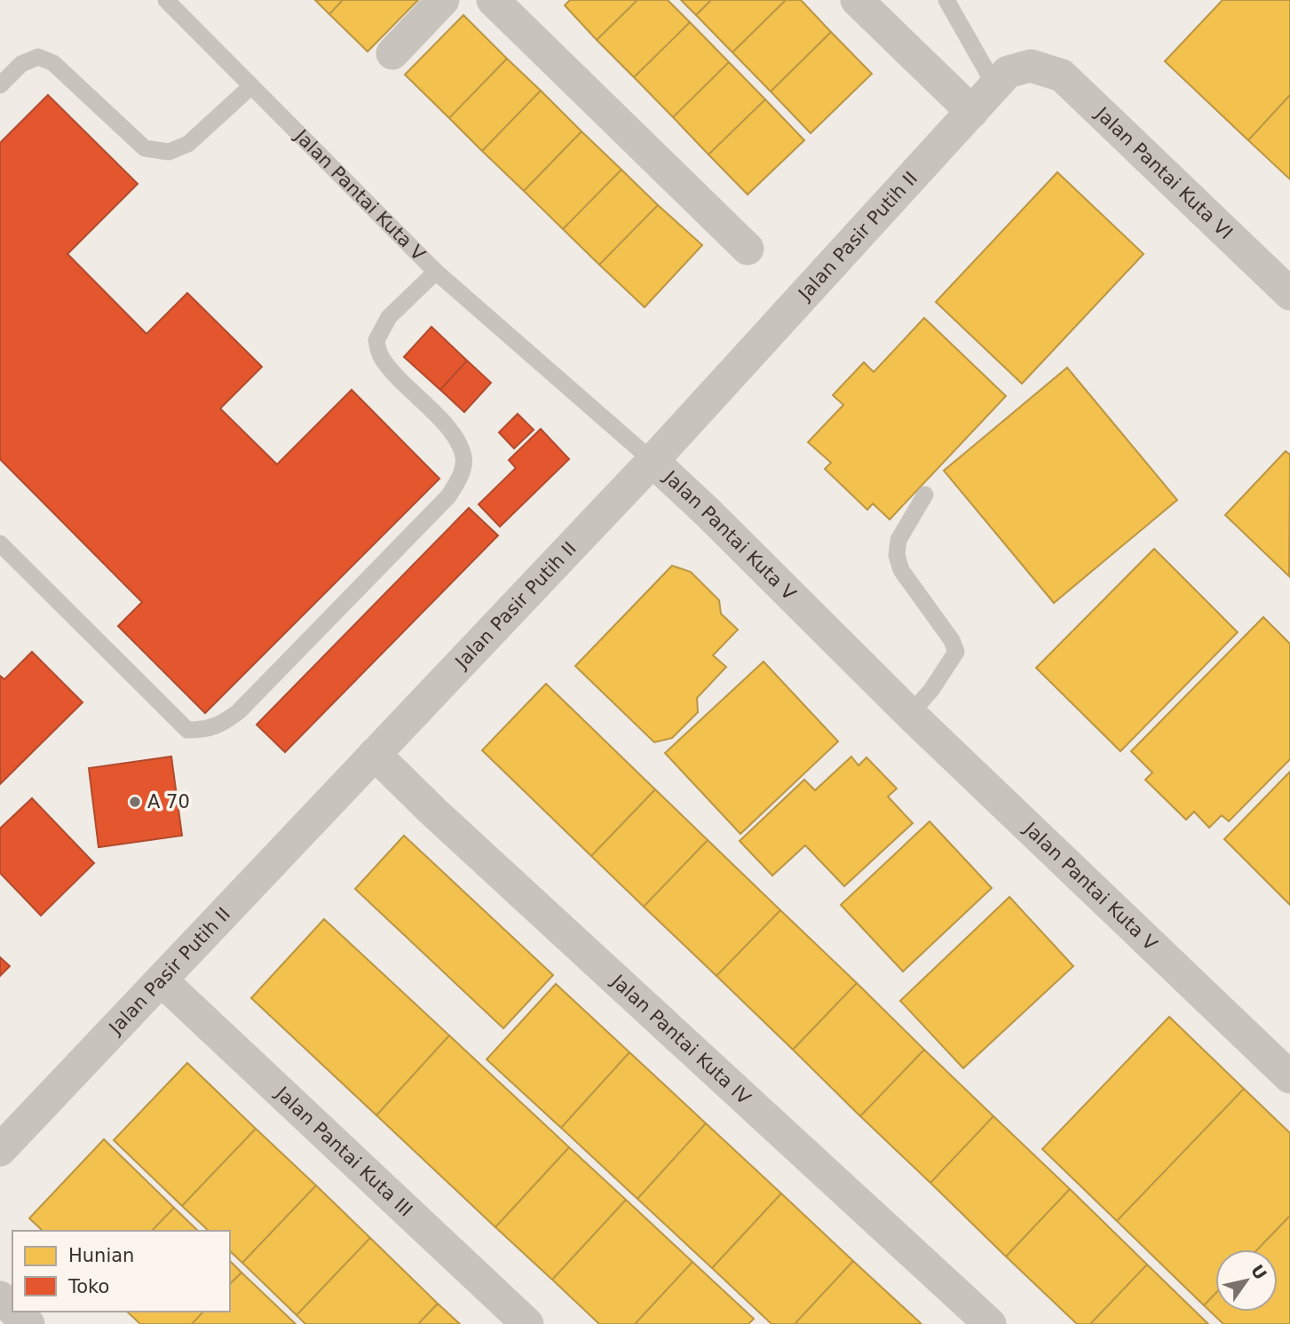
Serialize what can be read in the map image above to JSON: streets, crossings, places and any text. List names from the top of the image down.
{
  "streets": {
    "street": [
      "Jalan Pantai Kuta VI",
      "Jalan Pantai Kuta V",
      "Jalan Pasir Putih II",
      "Jalan Pantai Kuta IV",
      "Jalan Pantai Kuta III"
    ]
  },
  "crossings": [
    ["Jalan Pantai Kuta VI", "Jalan Pasir Putih II"],
    ["Jalan Pantai Kuta V", "Jalan Pasir Putih II"],
    ["Jalan Pasir Putih II", "Jalan Pantai Kuta IV"],
    ["Jalan Pasir Putih II", "Jalan Pantai Kuta III"]
  ],
  "places": ["A 70"],
  "legend": ["Hunian", "Toko"],
  "north": "top right"
}
